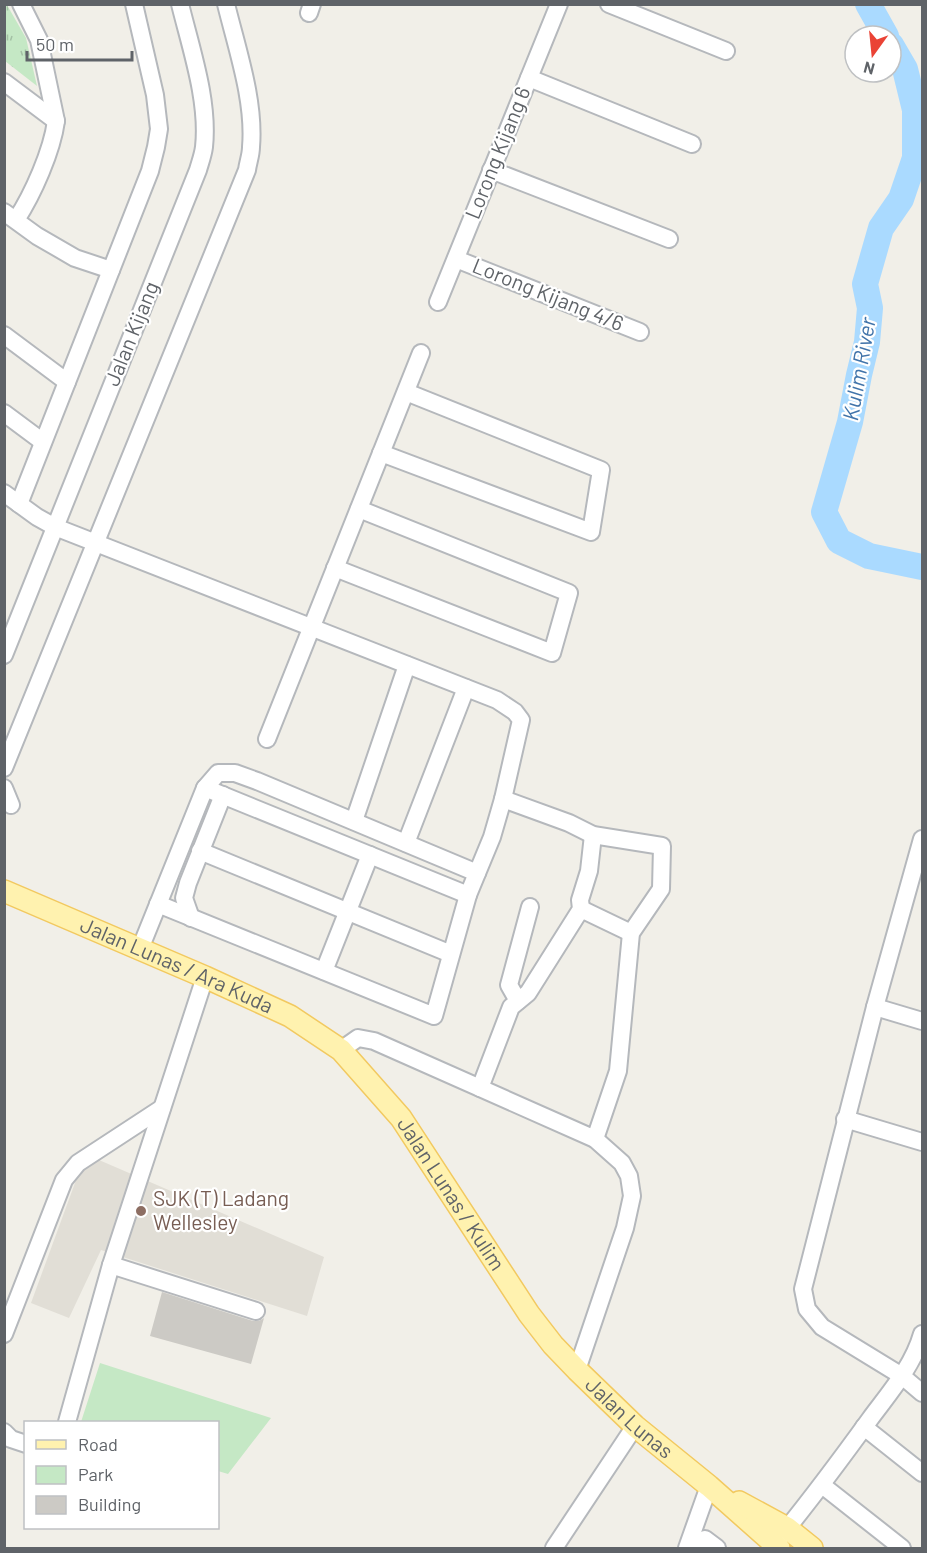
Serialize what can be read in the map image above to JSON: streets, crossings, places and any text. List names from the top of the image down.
{
  "streets": {
    "main road": ["Jalan Lunas / Ara Kuda", "Jalan Lunas / Kulim", "Jalan Lunas"],
    "street": ["Lorong Kijang 6", "Lorong Kijang 4/6", "Jalan Kijang"]
  },
  "crossings": [
    ["Lorong Kijang 6", "Lorong Kijang 4/6"],
    ["Jalan Lunas / Ara Kuda", "Jalan Lunas / Kulim"],
    ["Jalan Lunas / Kulim", "Jalan Lunas"]
  ],
  "water": ["Kulim River"],
  "places": ["SJK (T) Ladang Wellesley"],
  "legend": ["Road", "Park", "Building"],
  "scale_bar": "50 m",
  "north": "bottom"
}
